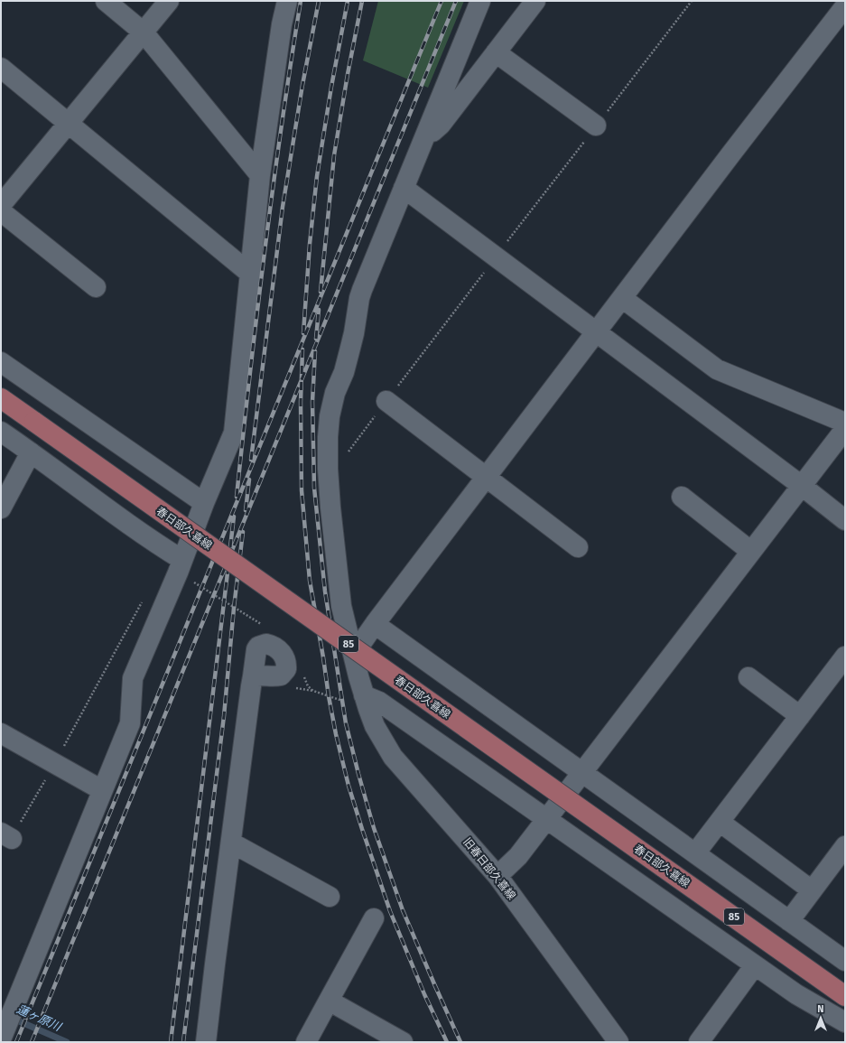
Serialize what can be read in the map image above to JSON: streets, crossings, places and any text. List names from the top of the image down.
{
  "streets": {
    "main road": ["春日部久喜線", "85"],
    "street": ["旧春日部久喜線"]
  },
  "water": ["蓮ヶ原川"],
  "north": "top"
}
